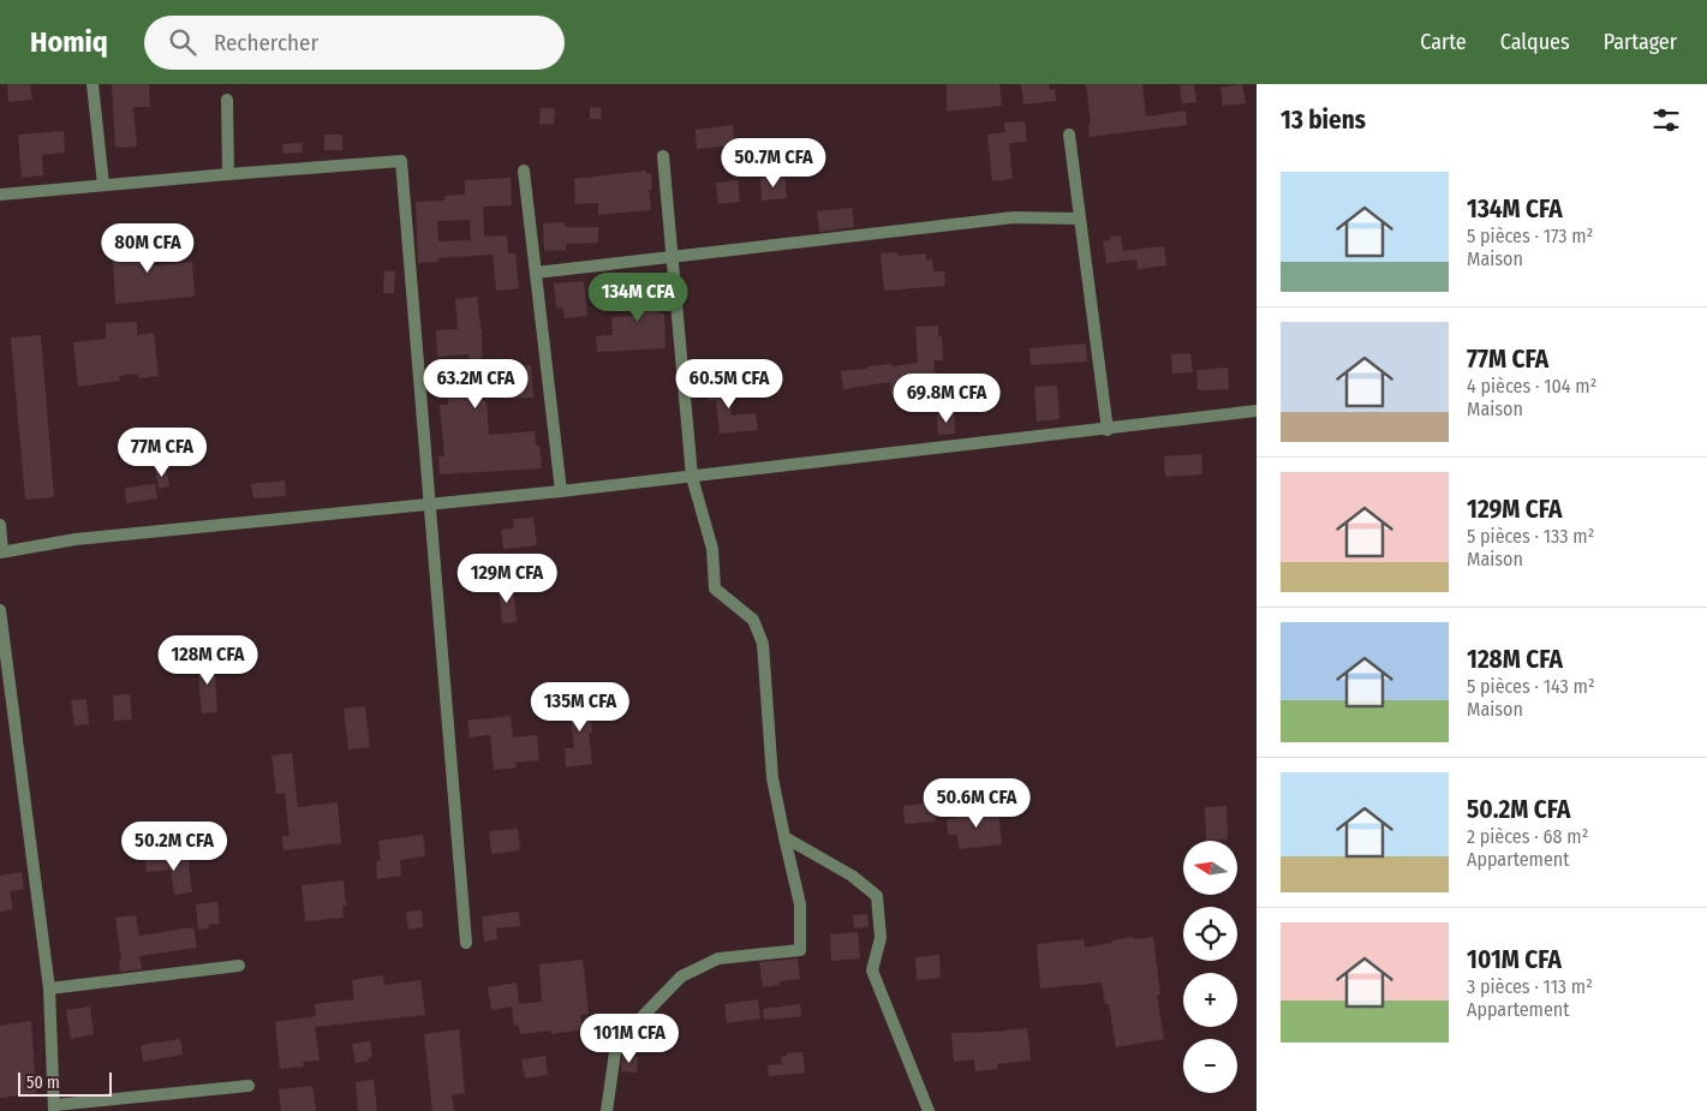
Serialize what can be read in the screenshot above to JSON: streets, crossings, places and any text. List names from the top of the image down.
{
  "scale_bar": "50 m",
  "north": "left",
  "page": {
    "header": "Homiq",
    "search": "Rechercher",
    "nav": ["Carte", "Calques", "Partager"],
    "heading": "13 biens",
    "price": [
      "50.7M CFA",
      "80M CFA",
      "134M CFA",
      "63.2M CFA",
      "60.5M CFA",
      "69.8M CFA",
      "77M CFA",
      "129M CFA",
      "128M CFA",
      "135M CFA",
      "50.6M CFA",
      "50.2M CFA",
      "101M CFA"
    ],
    "list": [
      {
        "name": "134M CFA",
        "note": "5 pièces · 173 m² · Maison"
      },
      {
        "name": "77M CFA",
        "note": "4 pièces · 104 m² · Maison"
      },
      {
        "name": "129M CFA",
        "note": "5 pièces · 133 m² · Maison"
      },
      {
        "name": "128M CFA",
        "note": "5 pièces · 143 m² · Maison"
      },
      {
        "name": "50.2M CFA",
        "note": "2 pièces · 68 m² · Appartement"
      },
      {
        "name": "101M CFA",
        "note": "3 pièces · 113 m² · Appartement"
      }
    ],
    "map_buttons": ["+", "−"],
    "scale": "50 m"
  }
}
